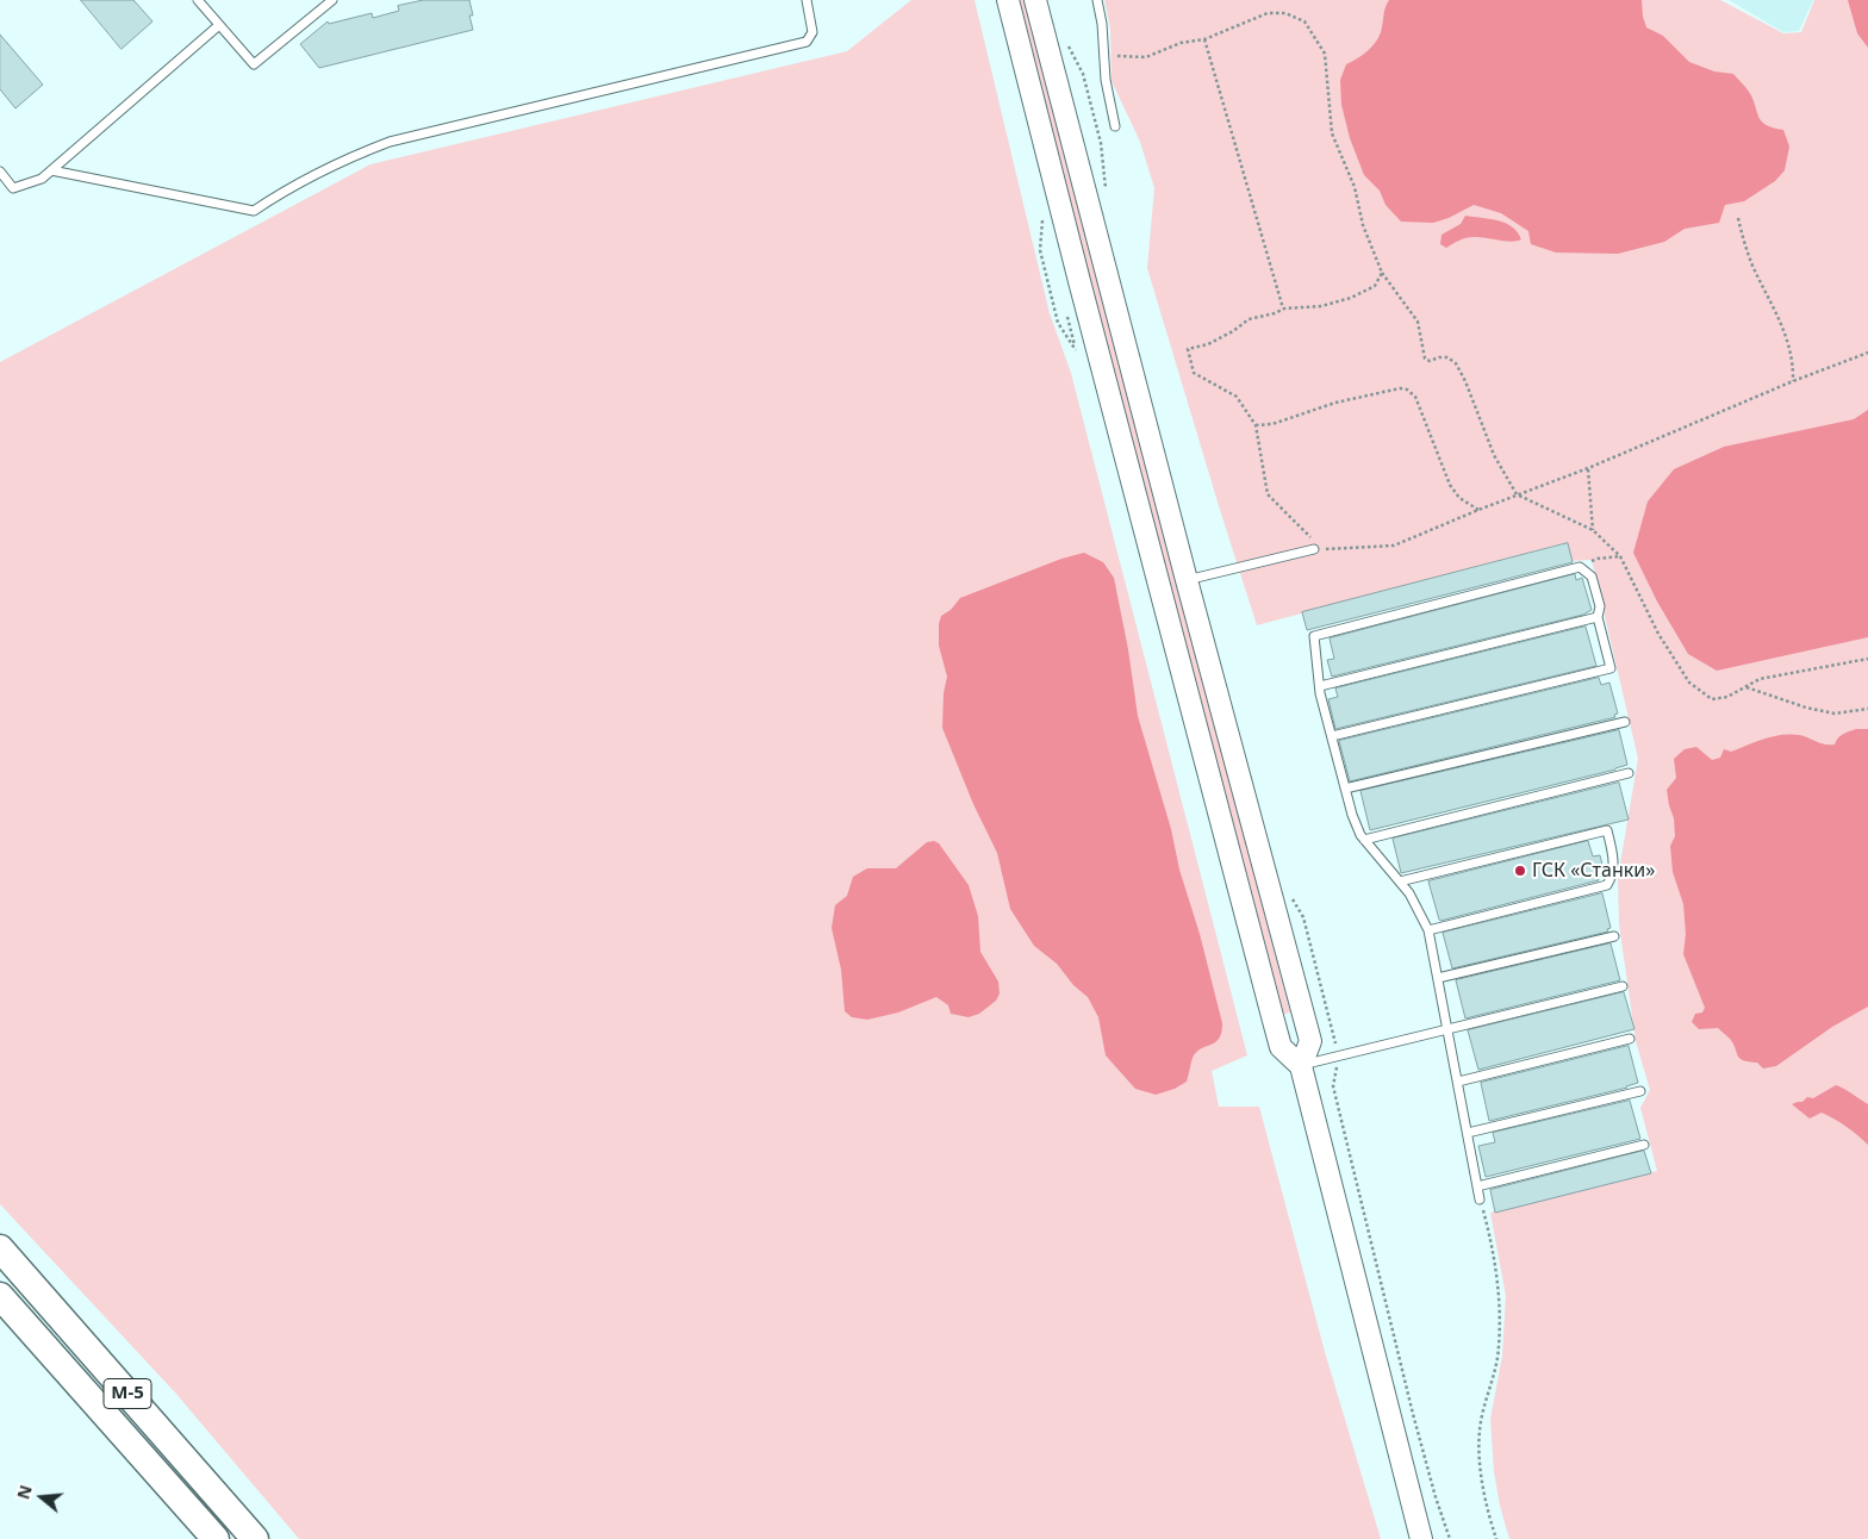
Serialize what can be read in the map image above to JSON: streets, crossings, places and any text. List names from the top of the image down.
{
  "streets": {
    "highway": ["М-5"]
  },
  "places": ["ГСК «Станки»"],
  "north": "left"
}
